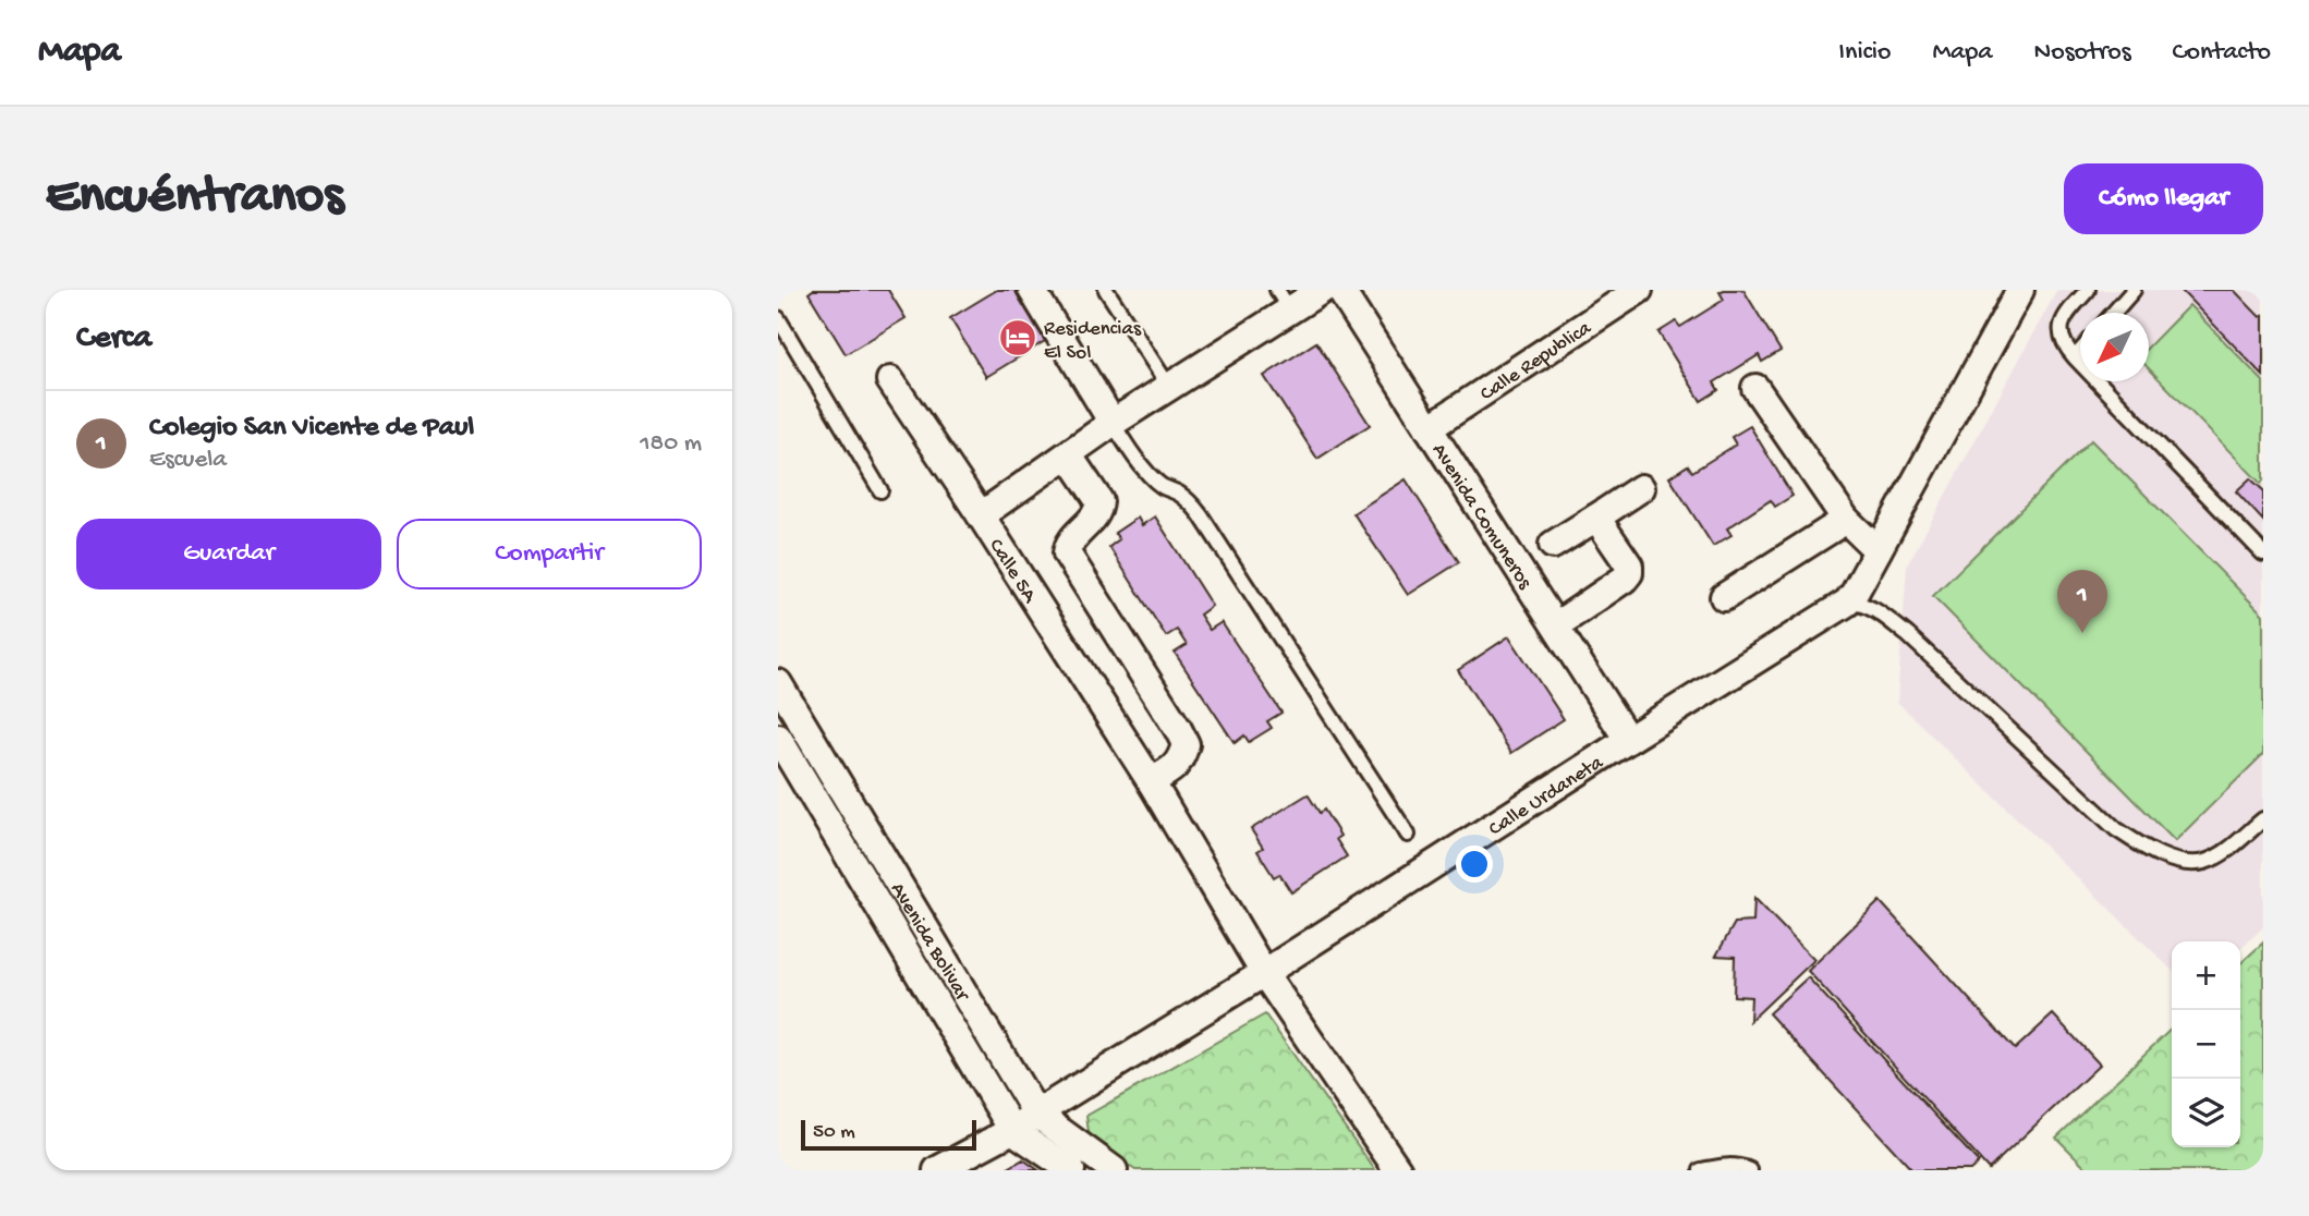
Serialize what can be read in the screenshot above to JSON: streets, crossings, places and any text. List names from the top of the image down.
{
  "streets": {
    "street": [
      "Calle Republica",
      "Avenida Comuneros",
      "Calle 5A",
      "Calle Urdaneta",
      "Avenida Bolivar"
    ]
  },
  "crossings": [
    ["Calle Republica", "Avenida Comuneros"],
    ["Avenida Comuneros", "Calle Urdaneta"],
    ["Calle 5A", "Calle Urdaneta"],
    ["Calle Urdaneta", "Avenida Bolivar"]
  ],
  "places": {
    "hotel": ["Residencias El Sol"]
  },
  "scale_bar": "50 m",
  "north": "bottom left",
  "page": {
    "header": "Mapa",
    "nav": [
      "Inicio",
      "Mapa",
      "Nosotros",
      "Contacto"
    ],
    "buttons": [
      "Cómo llegar",
      ["Guardar", "Compartir"]
    ],
    "title": "Encuéntranos",
    "heading": "Cerca",
    "list": [
      {
        "mark": "1",
        "name": "Colegio San Vicente de Paul",
        "note": "Escuela",
        "value": "180 m"
      }
    ],
    "pins": "1",
    "map_buttons": ["+", "−"],
    "scale": "50 m"
  }
}
